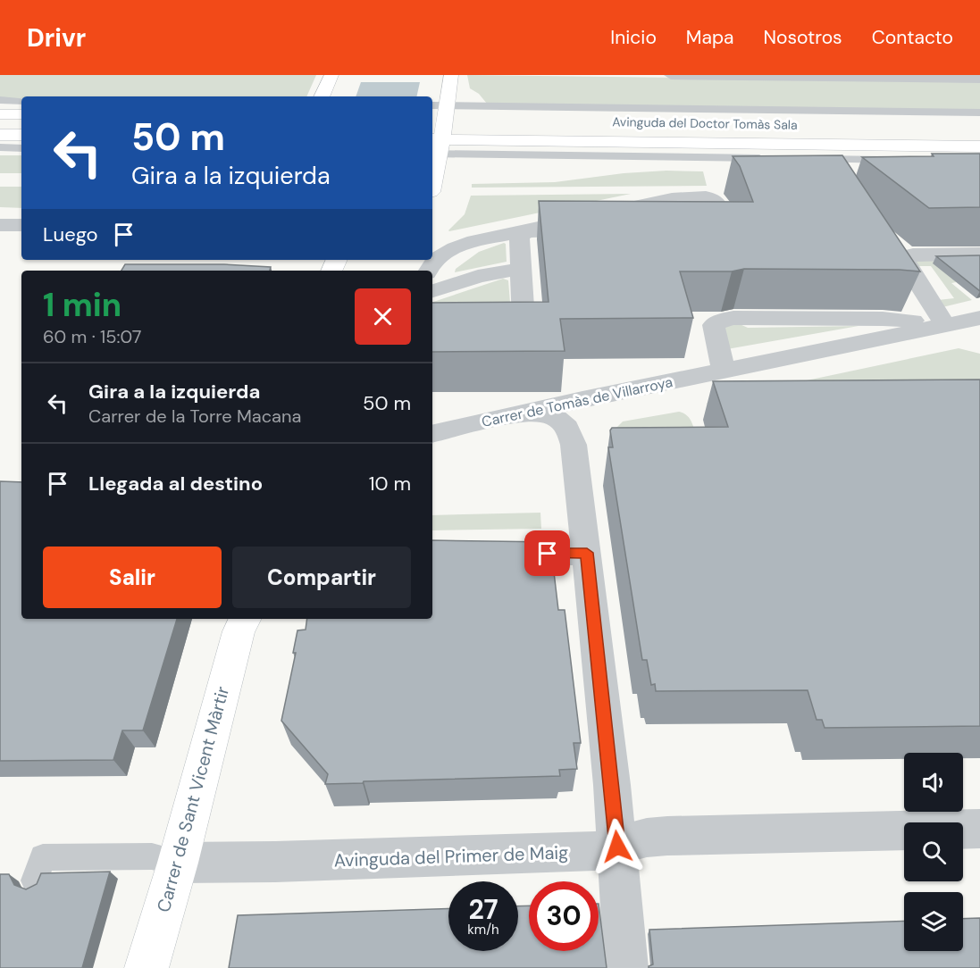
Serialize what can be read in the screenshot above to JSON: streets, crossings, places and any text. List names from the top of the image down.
{
  "streets": {
    "main road": ["Avinguda del Doctor Tomàs Sala", "Carrer de Sant Vicent Màrtir"],
    "street": ["Carrer de Tomàs de Villarroya", "Avinguda del Primer de Maig"]
  },
  "crossings": [
    ["Carrer de Sant Vicent Màrtir", "Avinguda del Primer de Maig"]
  ],
  "page": {
    "header": "Drivr",
    "nav": [
      "Inicio",
      "Mapa",
      "Nosotros",
      "Contacto"
    ],
    "turn": ["50 m", "Gira a la izquierda"],
    "then": "Luego",
    "heading": ["1 min", "60 m · 15:07"],
    "list": [
      {
        "name": "Gira a la izquierda",
        "note": "Carrer de la Torre Macana",
        "value": "50 m"
      },
      {
        "name": "Llegada al destino",
        "value": "10 m"
      }
    ],
    "buttons": ["Salir", "Compartir"],
    "speed": "27 km/h",
    "limit": "30"
  }
}
